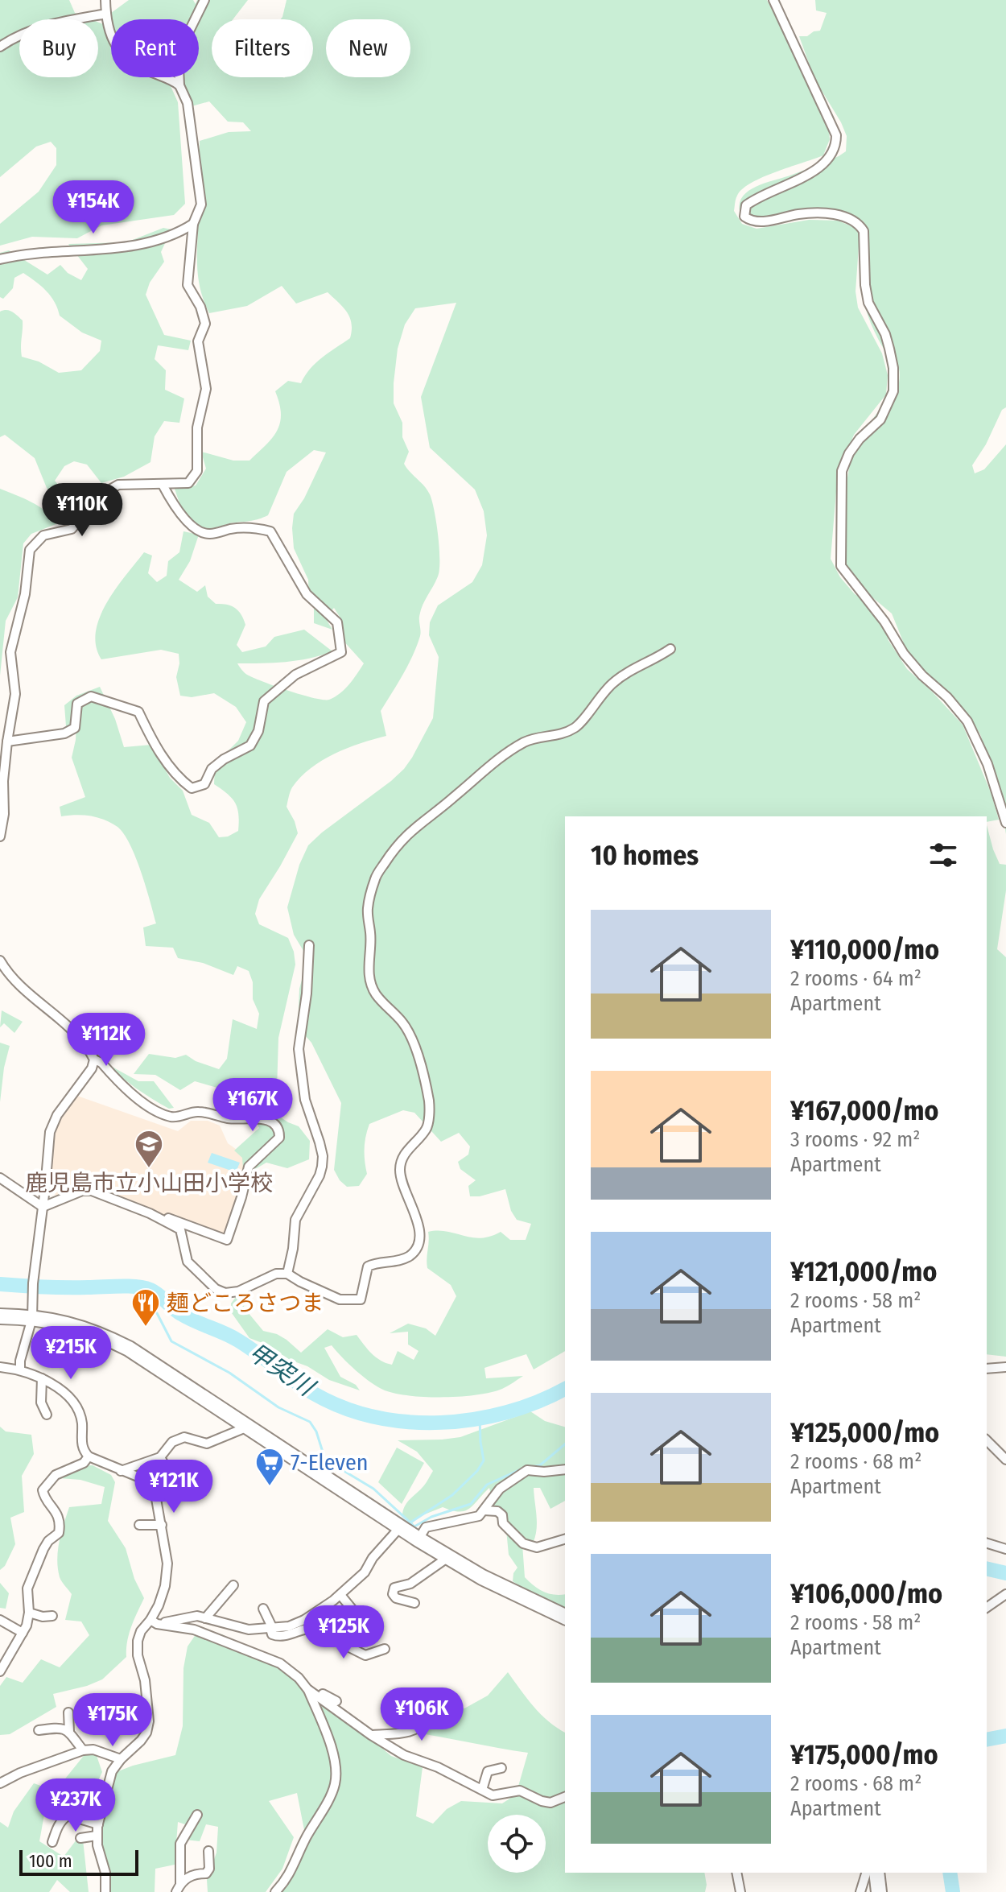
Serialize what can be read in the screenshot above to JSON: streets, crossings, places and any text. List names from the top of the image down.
{
  "water": ["甲突川"],
  "places": {
    "school or university": ["鹿児島市立小山田小学校"],
    "restaurant": ["麺どころさつま"],
    "supermarket": ["7-Eleven"]
  },
  "scale_bar": "100 m",
  "page": {
    "chip": [
      "Buy",
      "Rent",
      "Filters",
      "New"
    ],
    "price": [
      "¥154K",
      "¥110K",
      "¥112K",
      "¥167K",
      "¥215K",
      "¥121K",
      "¥125K",
      "¥106K",
      "¥175K",
      "¥237K"
    ],
    "heading": "10 homes",
    "list": [
      {
        "name": "¥110,000/mo",
        "note": "2 rooms · 64 m² · Apartment"
      },
      {
        "name": "¥167,000/mo",
        "note": "3 rooms · 92 m² · Apartment"
      },
      {
        "name": "¥121,000/mo",
        "note": "2 rooms · 58 m² · Apartment"
      },
      {
        "name": "¥125,000/mo",
        "note": "2 rooms · 68 m² · Apartment"
      },
      {
        "name": "¥106,000/mo",
        "note": "2 rooms · 58 m² · Apartment"
      },
      {
        "name": "¥175,000/mo",
        "note": "2 rooms · 68 m² · Apartment"
      }
    ],
    "scale": "100 m"
  }
}
